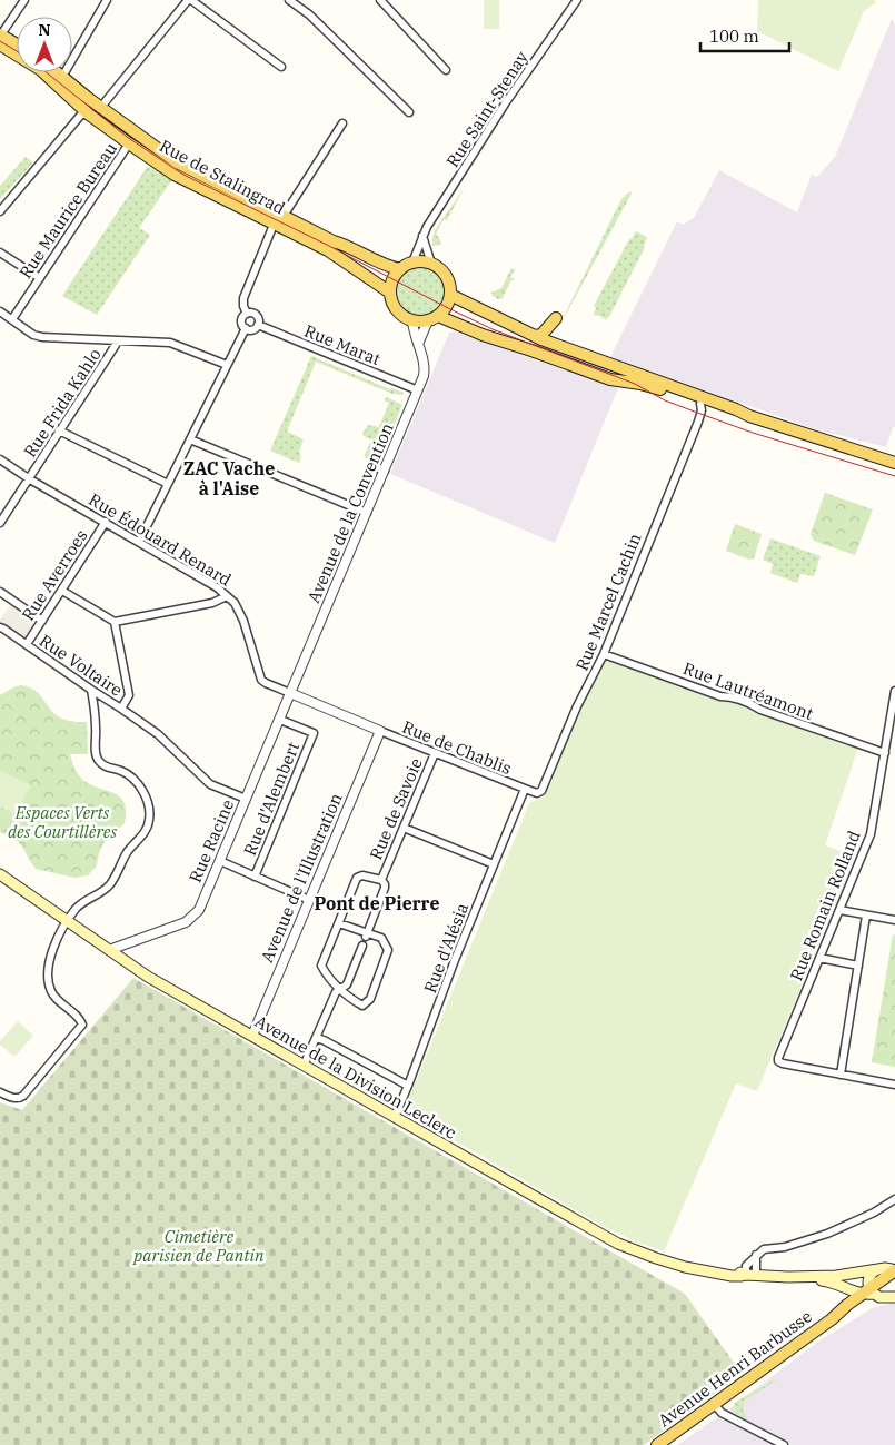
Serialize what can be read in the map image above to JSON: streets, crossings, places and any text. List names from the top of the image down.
{
  "streets": {
    "main road": ["Rue de Stalingrad", "Avenue de la Division Leclerc", "Avenue Henri Barbusse"],
    "street": [
      "Rue Saint-Stenay",
      "Rue Maurice Bureau",
      "Rue Marat",
      "Rue Frida Kahlo",
      "Avenue de la Convention",
      "Rue Édouard Renard",
      "Rue Averroes",
      "Rue Marcel Cachin",
      "Rue Voltaire",
      "Rue Lautréamont",
      "Rue de Chablis",
      "Rue d'Alembert",
      "Rue de Savoie",
      "Rue Racine",
      "Avenue de l'Illustration",
      "Rue Romain Rolland",
      "Rue d'Alésia"
    ]
  },
  "crossings": [
    ["Rue Saint-Stenay", "Rue de Stalingrad"],
    ["Rue Saint-Stenay", "Avenue de la Convention"],
    ["Rue de Stalingrad", "Rue Maurice Bureau"],
    ["Rue de Stalingrad", "Avenue de la Convention"],
    ["Rue Marat", "Avenue de la Convention"],
    ["Rue Frida Kahlo", "Rue Édouard Renard"],
    ["Avenue de la Convention", "Rue Édouard Renard"],
    ["Avenue de la Convention", "Rue Racine"],
    ["Rue Édouard Renard", "Rue Averroes"],
    ["Rue Édouard Renard", "Rue Racine"],
    ["Rue Averroes", "Rue Voltaire"],
    ["Rue Marcel Cachin", "Rue Lautréamont"],
    ["Rue Marcel Cachin", "Rue de Chablis"],
    ["Rue Marcel Cachin", "Rue d'Alésia"],
    ["Rue Voltaire", "Rue Racine"],
    ["Rue Lautréamont", "Rue Romain Rolland"],
    ["Rue de Chablis", "Rue de Savoie"],
    ["Rue de Chablis", "Avenue de l'Illustration"],
    ["Rue de Chablis", "Rue d'Alésia"],
    ["Rue d'Alembert", "Rue Racine"],
    ["Rue Racine", "Avenue de la Division Leclerc"],
    ["Avenue de l'Illustration", "Avenue de la Division Leclerc"],
    ["Rue d'Alésia", "Avenue de la Division Leclerc"],
    ["Avenue de la Division Leclerc", "Avenue Henri Barbusse"]
  ],
  "districts": ["ZAC Vache à l'Aise", "Pont de Pierre"],
  "parks": ["Espaces Verts des Courtillères", "Cimetière parisien de Pantin"],
  "scale_bar": "100 m",
  "north": "top"
}
